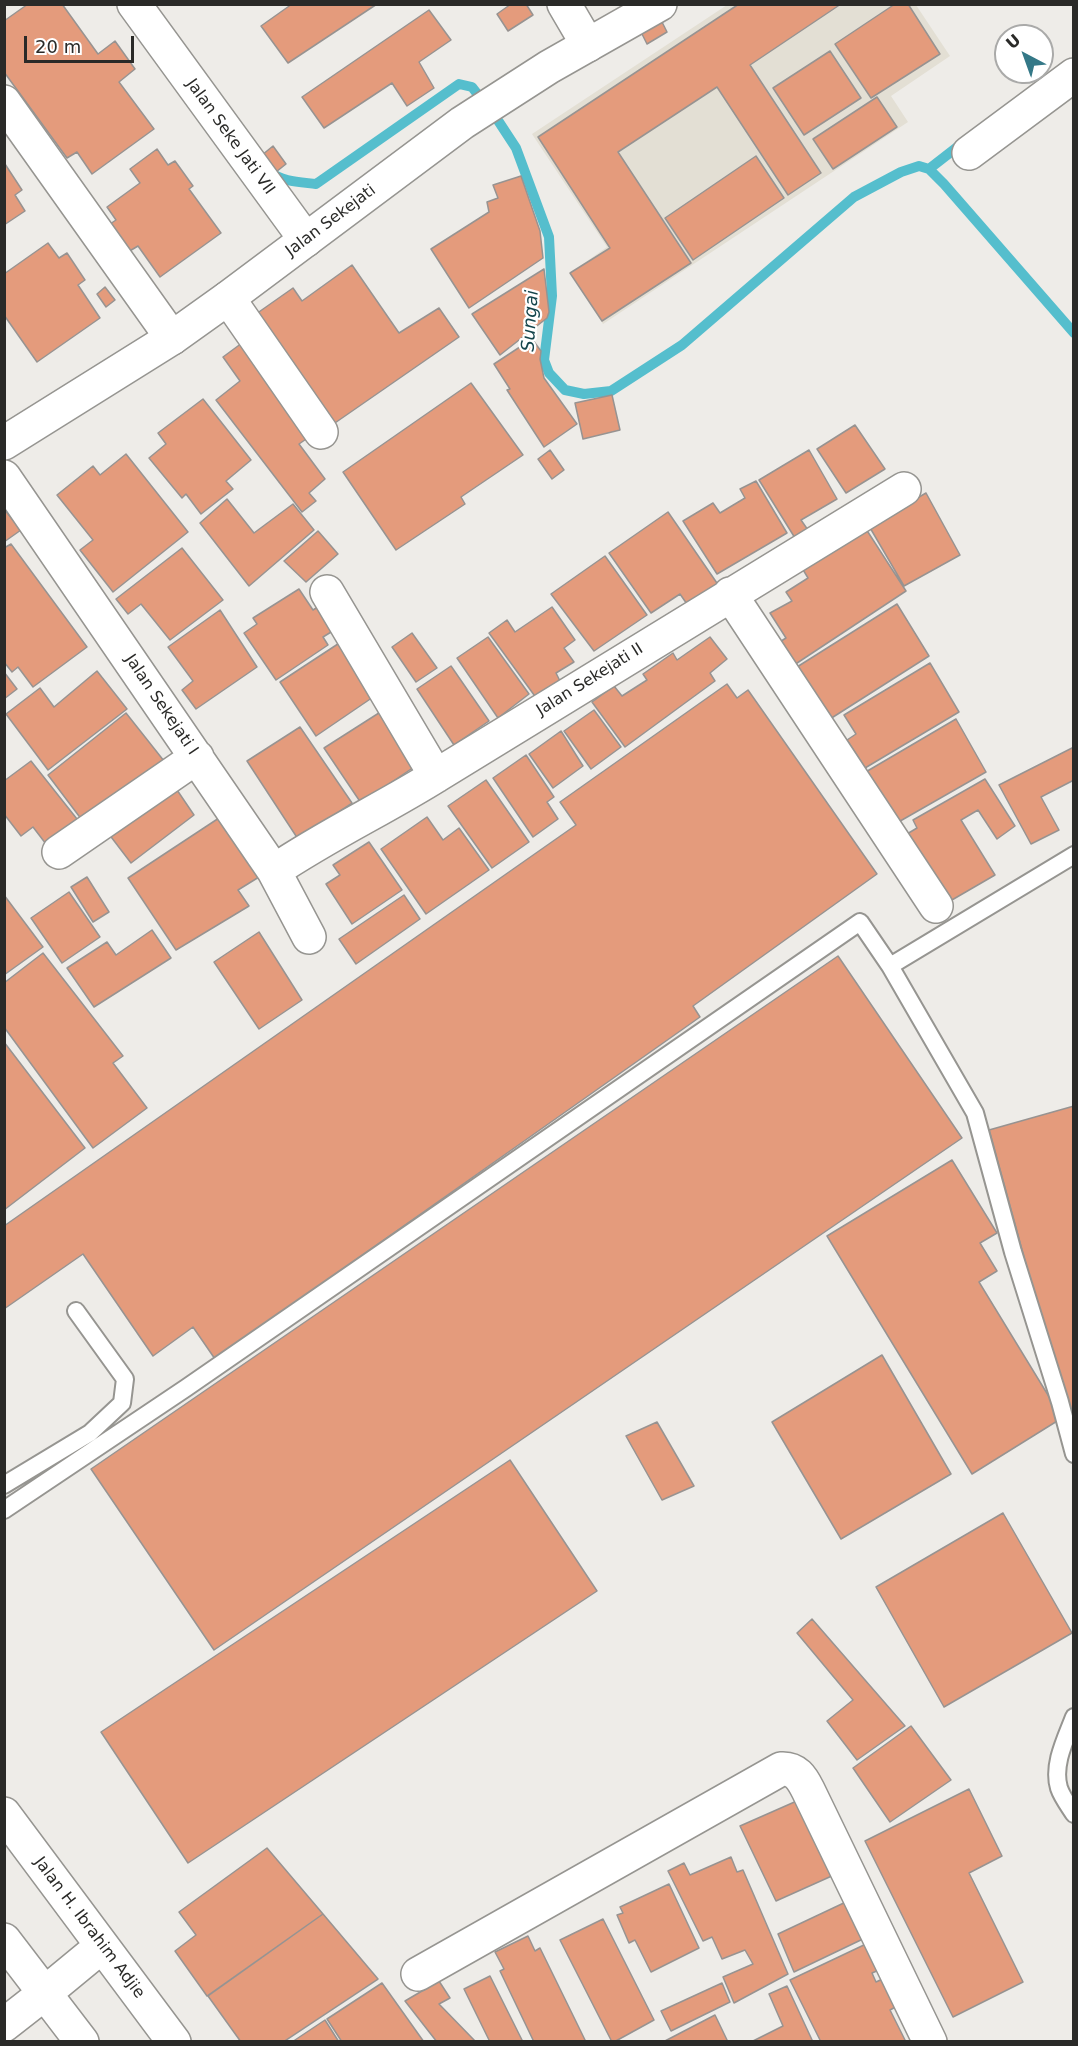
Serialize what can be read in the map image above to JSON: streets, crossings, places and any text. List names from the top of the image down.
{
  "streets": {
    "street": [
      "Jalan Seke Jati VII",
      "Jalan Sekejati",
      "Jalan Sekejati II",
      "Jalan Sekejati I",
      "Jalan H. Ibrahim Adjie"
    ]
  },
  "crossings": [
    ["Jalan Seke Jati VII", "Jalan Sekejati"],
    ["Jalan Sekejati II", "Jalan Sekejati I"]
  ],
  "water": ["Sungai"],
  "scale_bar": "20 m",
  "north": "top left"
}
